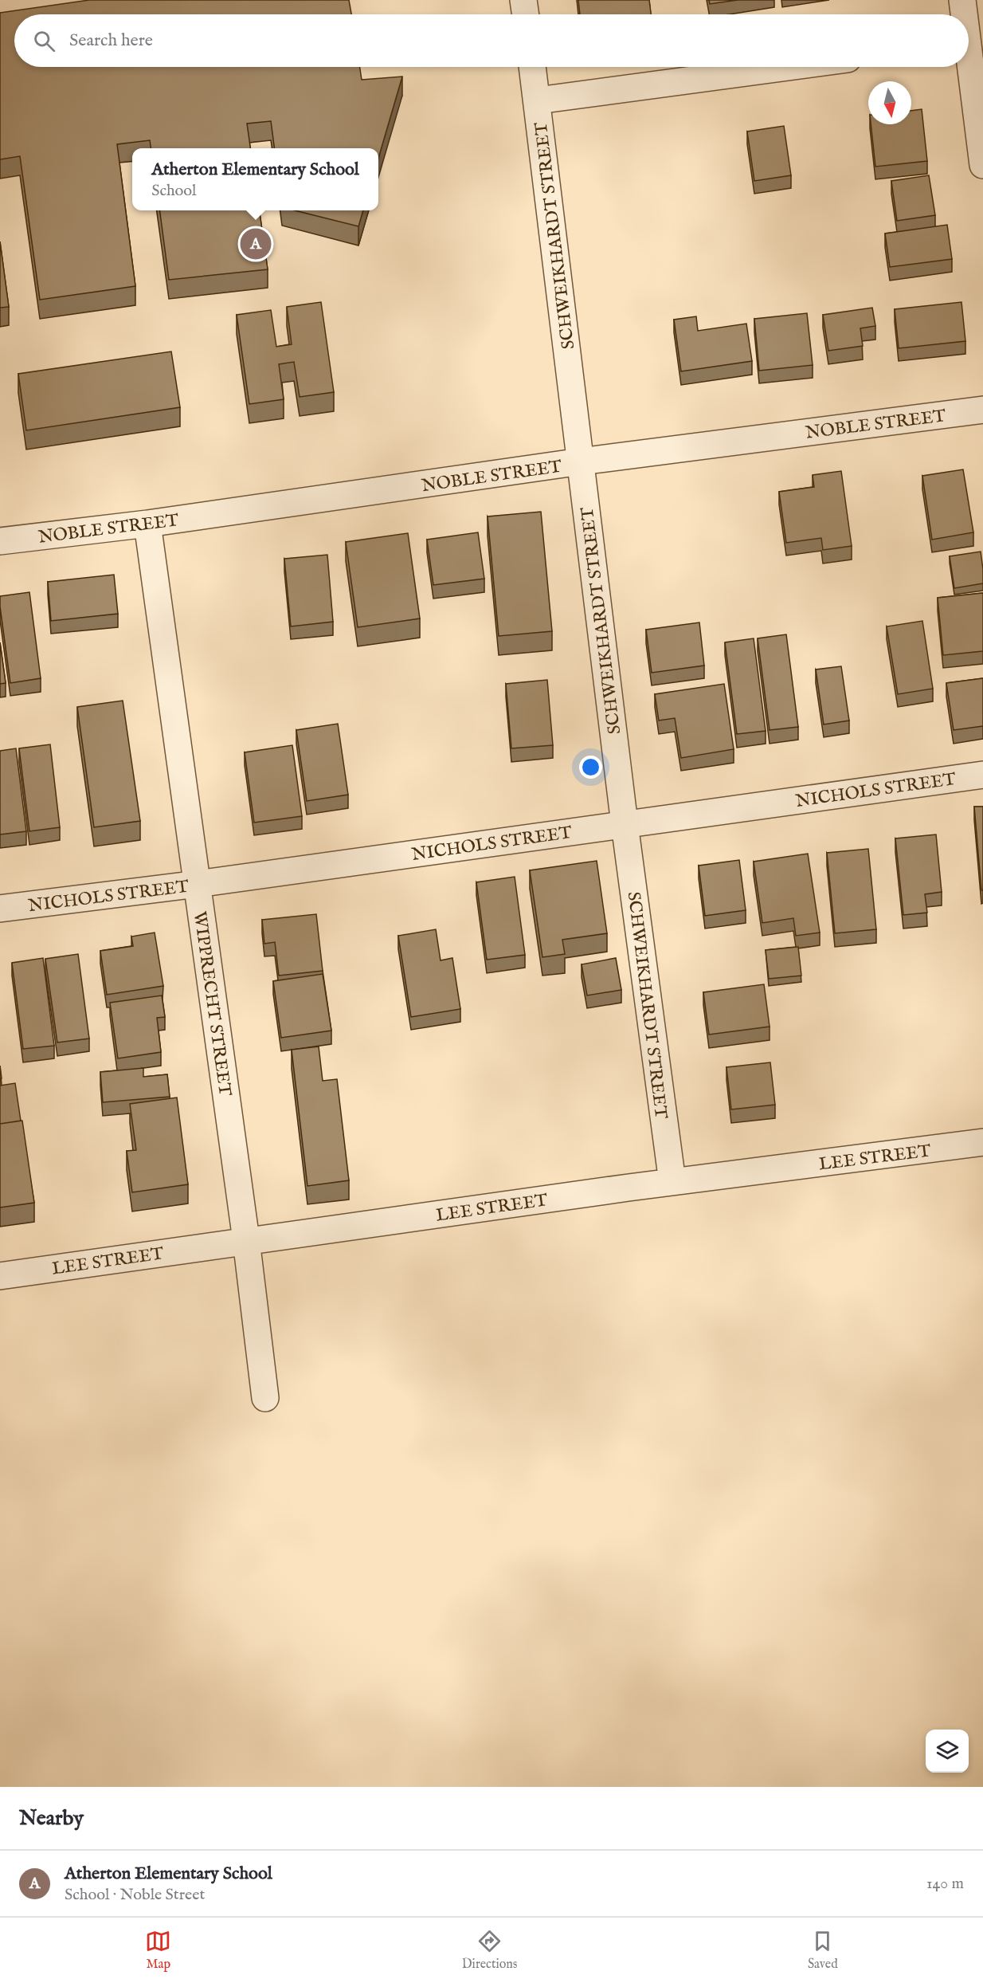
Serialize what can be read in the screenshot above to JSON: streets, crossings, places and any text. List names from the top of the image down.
{
  "streets": {
    "street": [
      "SCHWEIKHARDT STREET",
      "NOBLE STREET",
      "NICHOLS STREET",
      "WIPPRECHT STREET",
      "LEE STREET"
    ]
  },
  "crossings": [
    ["SCHWEIKHARDT STREET", "NOBLE STREET"],
    ["SCHWEIKHARDT STREET", "NICHOLS STREET"],
    ["SCHWEIKHARDT STREET", "LEE STREET"],
    ["NOBLE STREET", "WIPPRECHT STREET"],
    ["NICHOLS STREET", "WIPPRECHT STREET"],
    ["WIPPRECHT STREET", "LEE STREET"]
  ],
  "north": "bottom",
  "page": {
    "search": "Search here",
    "popup": ["Atherton Elementary School", "School"],
    "pins": "A",
    "heading": "Nearby",
    "list": [
      {
        "mark": "A",
        "name": "Atherton Elementary School",
        "note": "School · Noble Street",
        "value": "140 m"
      }
    ],
    "nav": ["Map", "Directions", "Saved"]
  }
}
